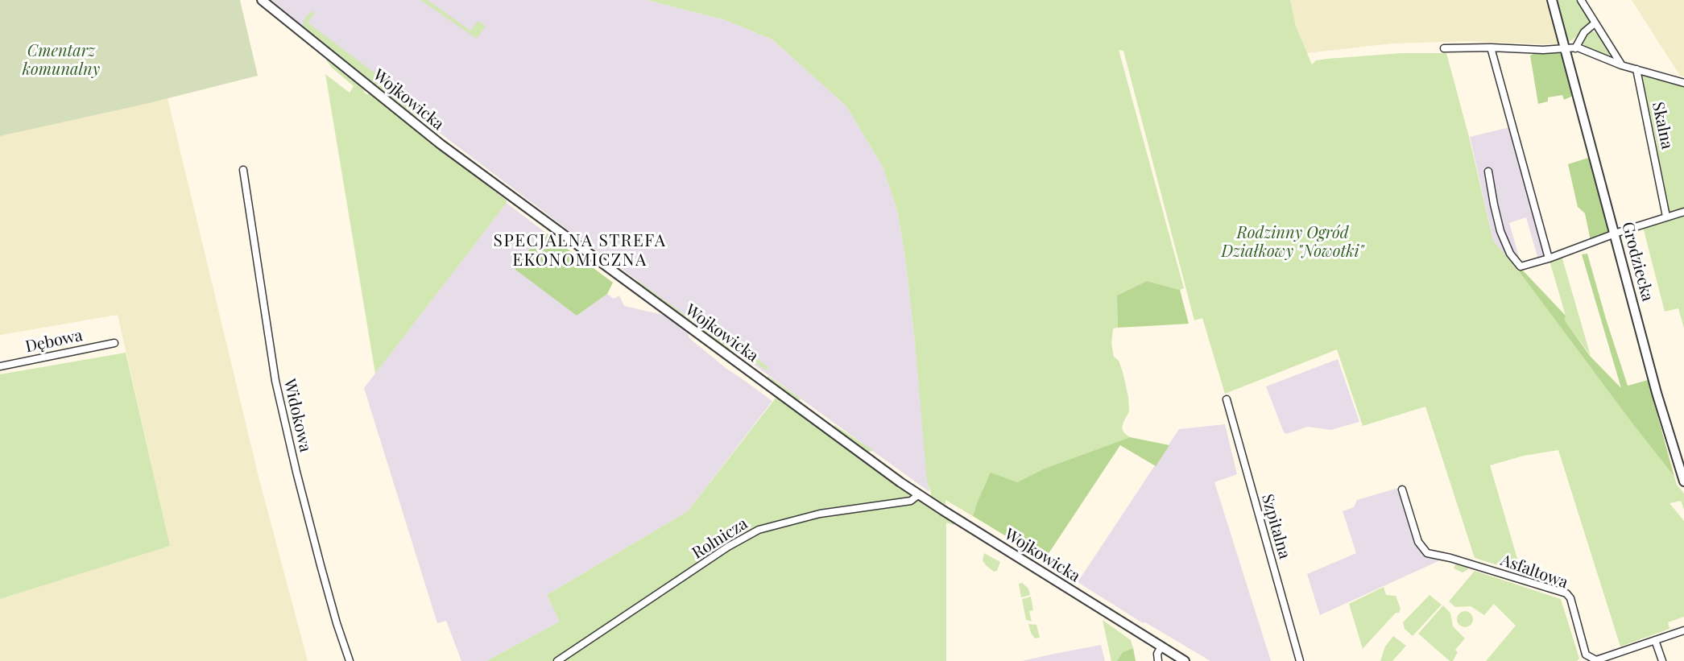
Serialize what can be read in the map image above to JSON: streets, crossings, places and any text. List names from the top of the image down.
{
  "streets": {
    "street": [
      "Wojkowicka",
      "Skalna",
      "Grodziecka",
      "Dębowa",
      "Widokowa",
      "Szpitalna",
      "Rolnicza",
      "Asfaltowa"
    ]
  },
  "crossings": [
    ["Wojkowicka", "Rolnicza"]
  ],
  "districts": ["SPECJALNA STREFA EKONOMICZNA"],
  "parks": ["Cmentarz komunalny", "Rodzinny Ogród Działkowy \"Nowotki\""]
}
